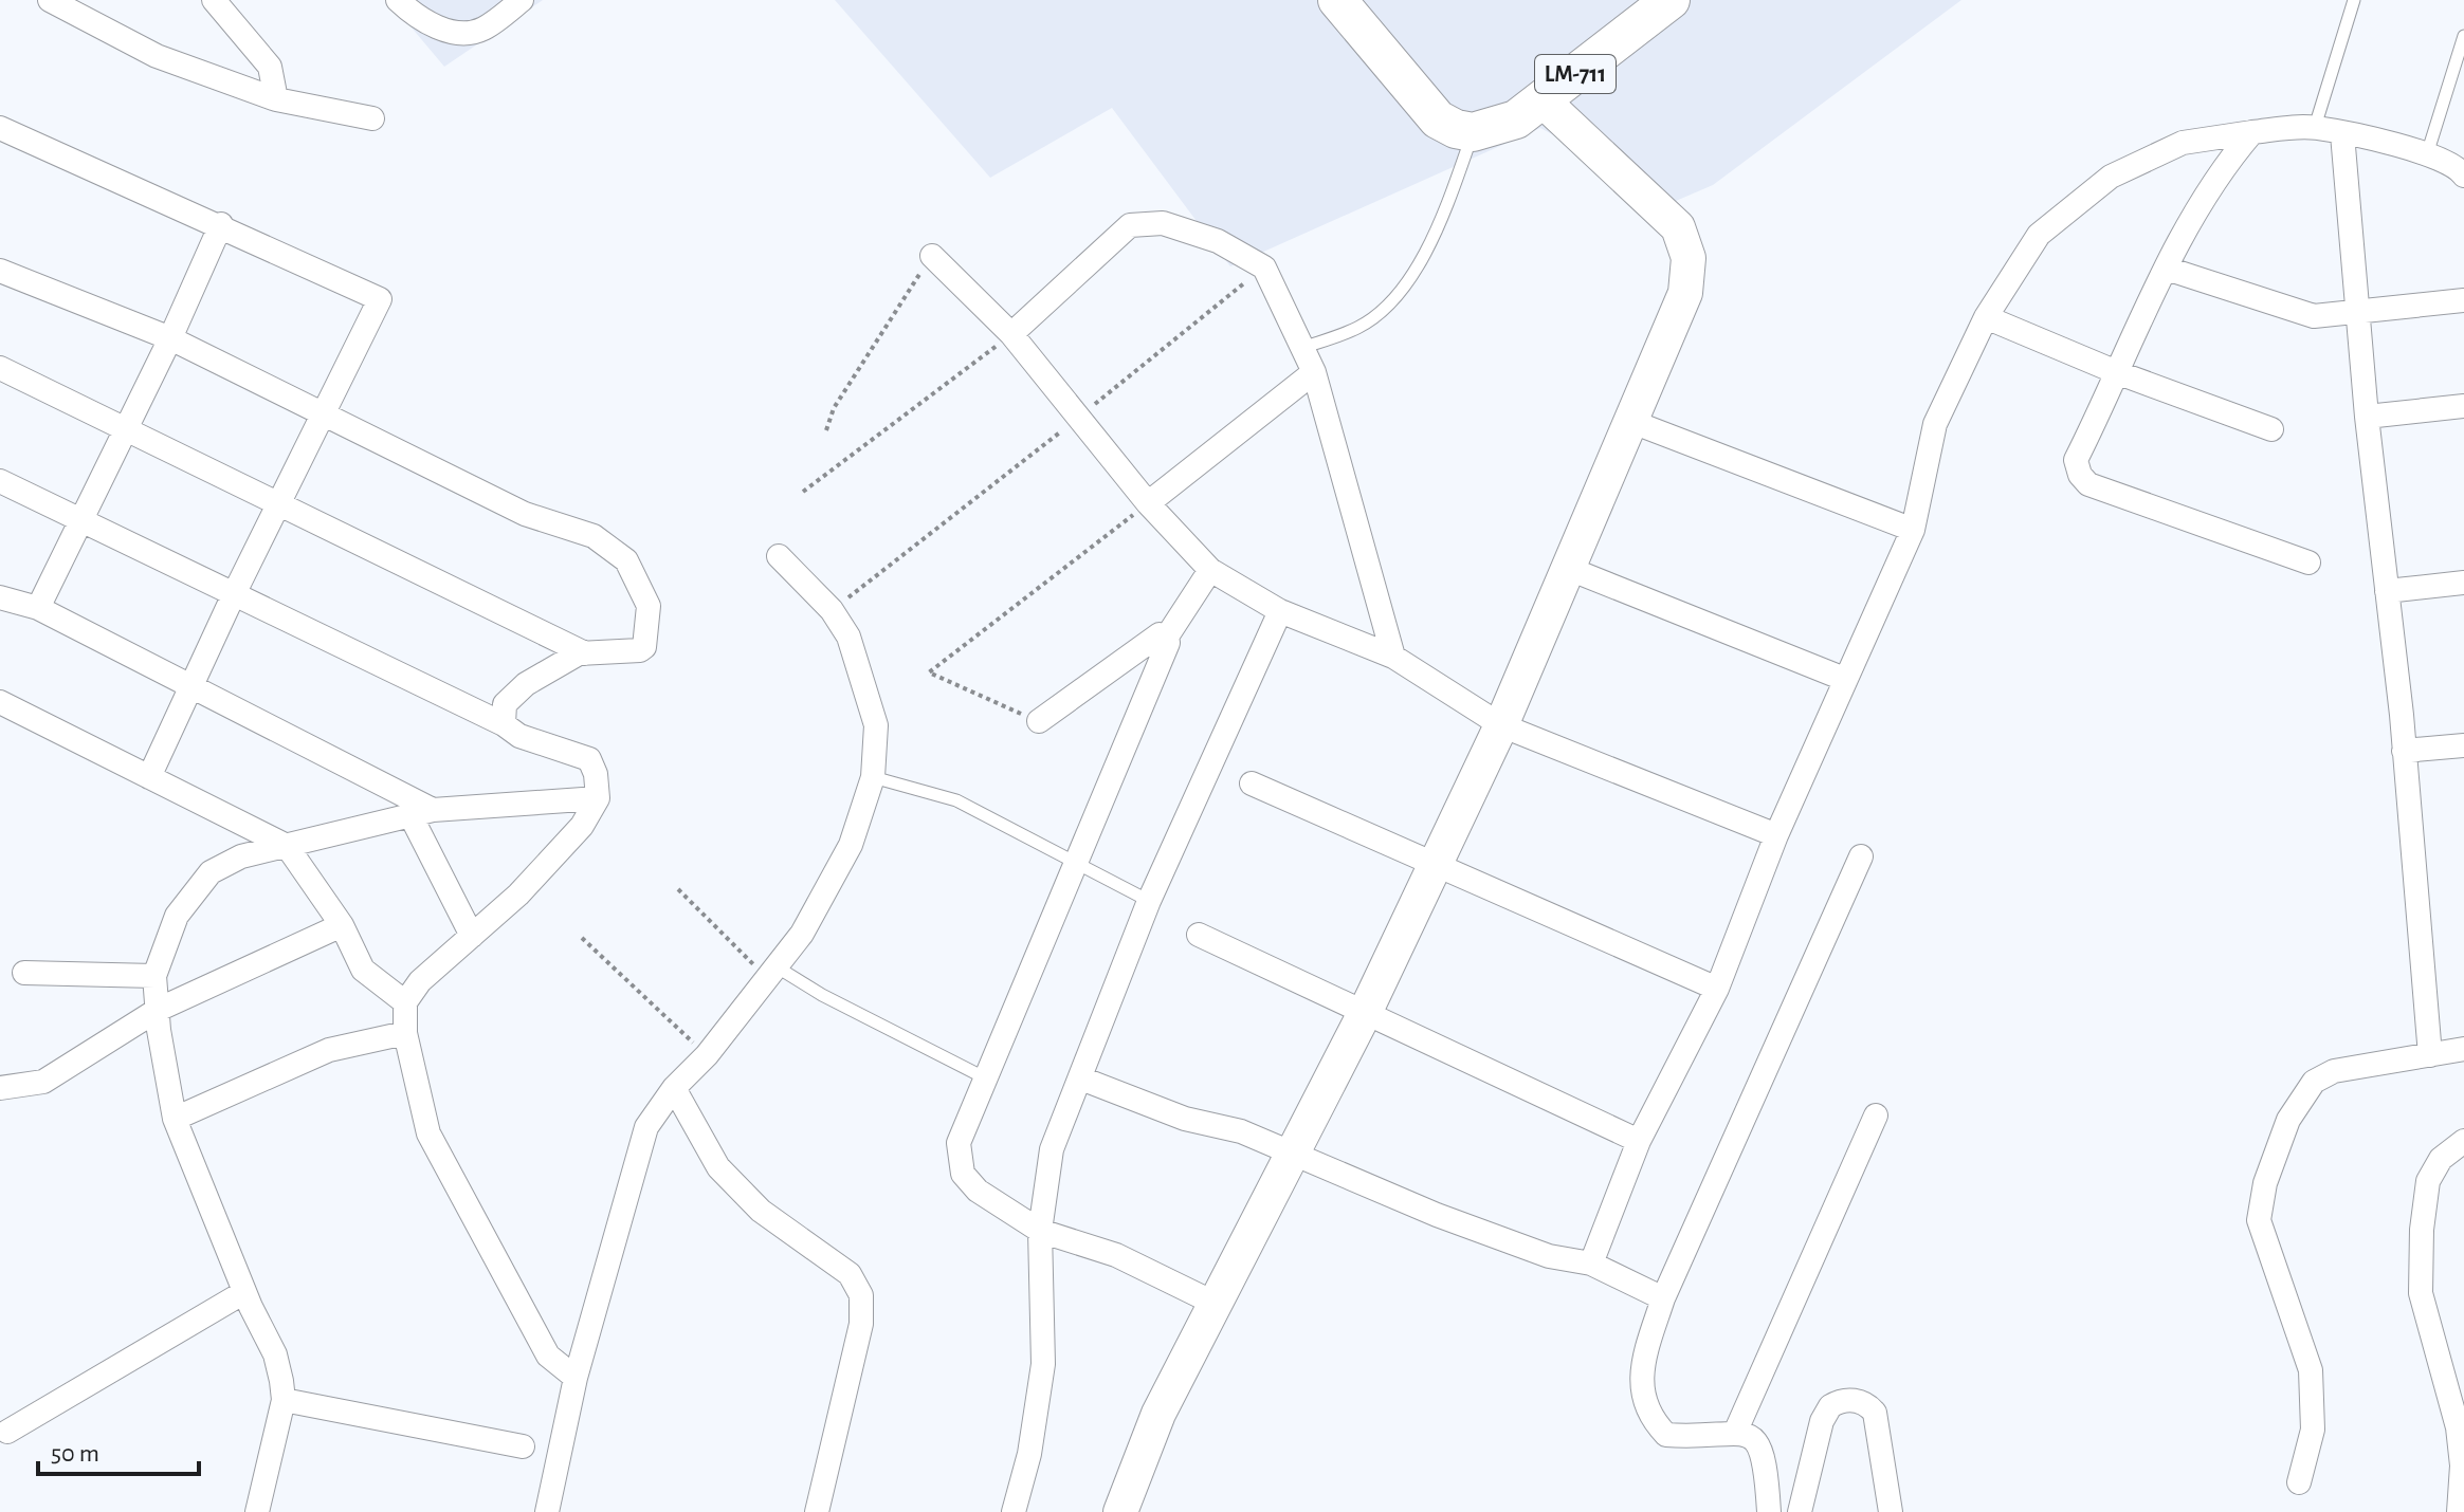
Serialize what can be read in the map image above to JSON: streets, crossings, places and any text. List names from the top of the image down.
{
  "streets": {
    "main road": ["LM-711"]
  },
  "scale_bar": "50 m"
}
